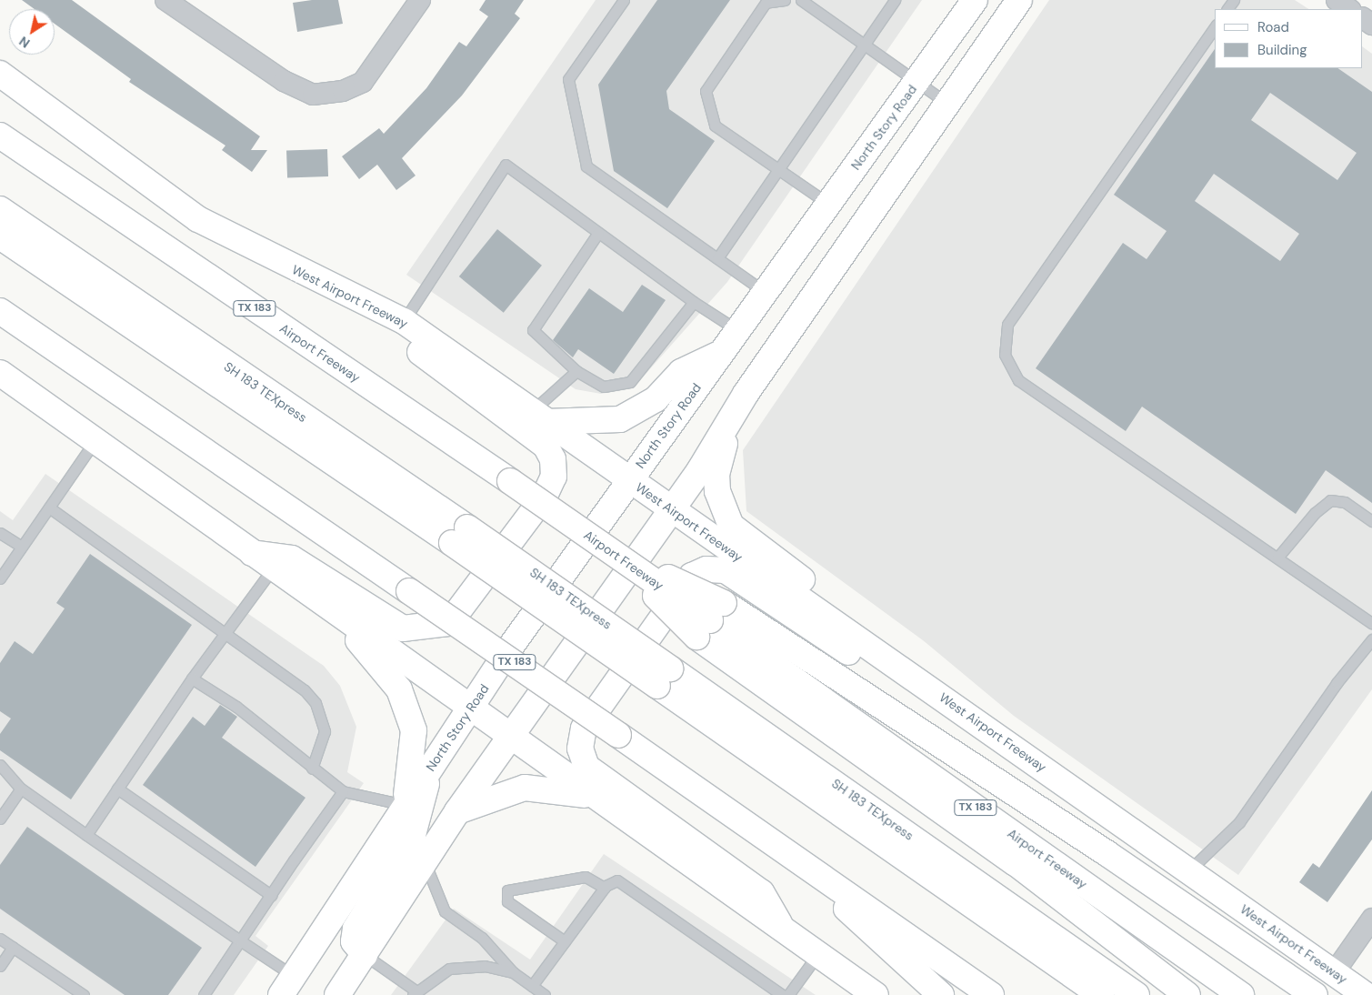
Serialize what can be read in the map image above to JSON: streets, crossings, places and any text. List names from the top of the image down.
{
  "streets": {
    "main road": [
      "North Story Road",
      "West Airport Freeway",
      "TX 183",
      "Airport Freeway",
      "SH 183 TEXpress"
    ]
  },
  "crossings": [
    ["North Story Road", "West Airport Freeway"]
  ],
  "legend": ["Road", "Building"],
  "north": "bottom left"
}
